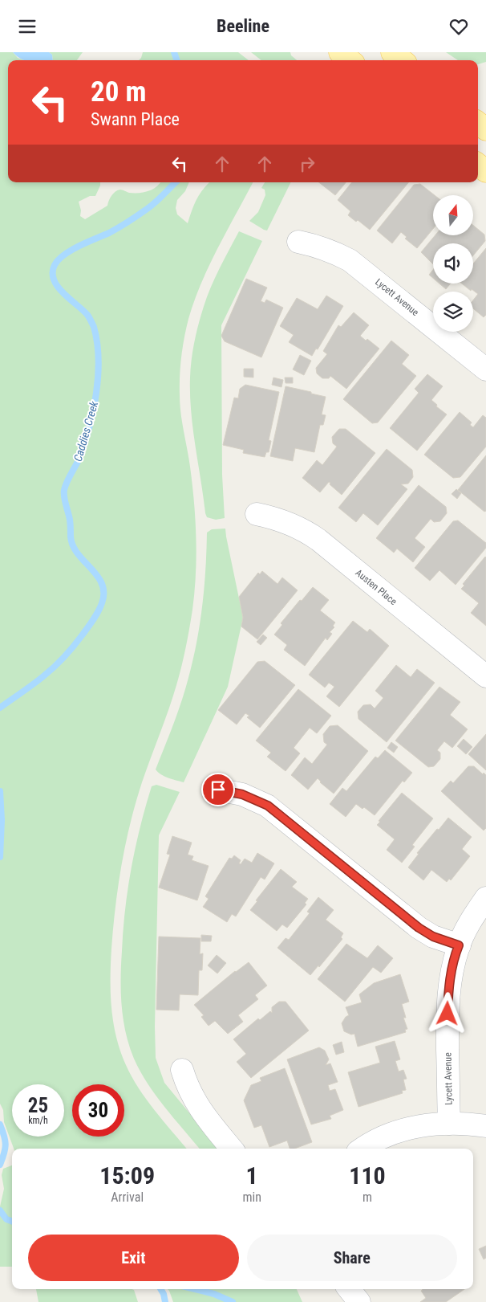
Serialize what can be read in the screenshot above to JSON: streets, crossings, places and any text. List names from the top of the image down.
{
  "streets": {
    "street": ["Lycett Avenue", "Austen Place"]
  },
  "water": ["Caddies Creek"],
  "north": "top",
  "page": {
    "header": "Beeline",
    "turn": ["20 m", "Swann Place"],
    "speed": "25 km/h",
    "limit": "30",
    "eta": [
      "15:09",
      "Arrival",
      "1",
      "min",
      "110",
      "m"
    ],
    "buttons": ["Exit", "Share"]
  }
}
